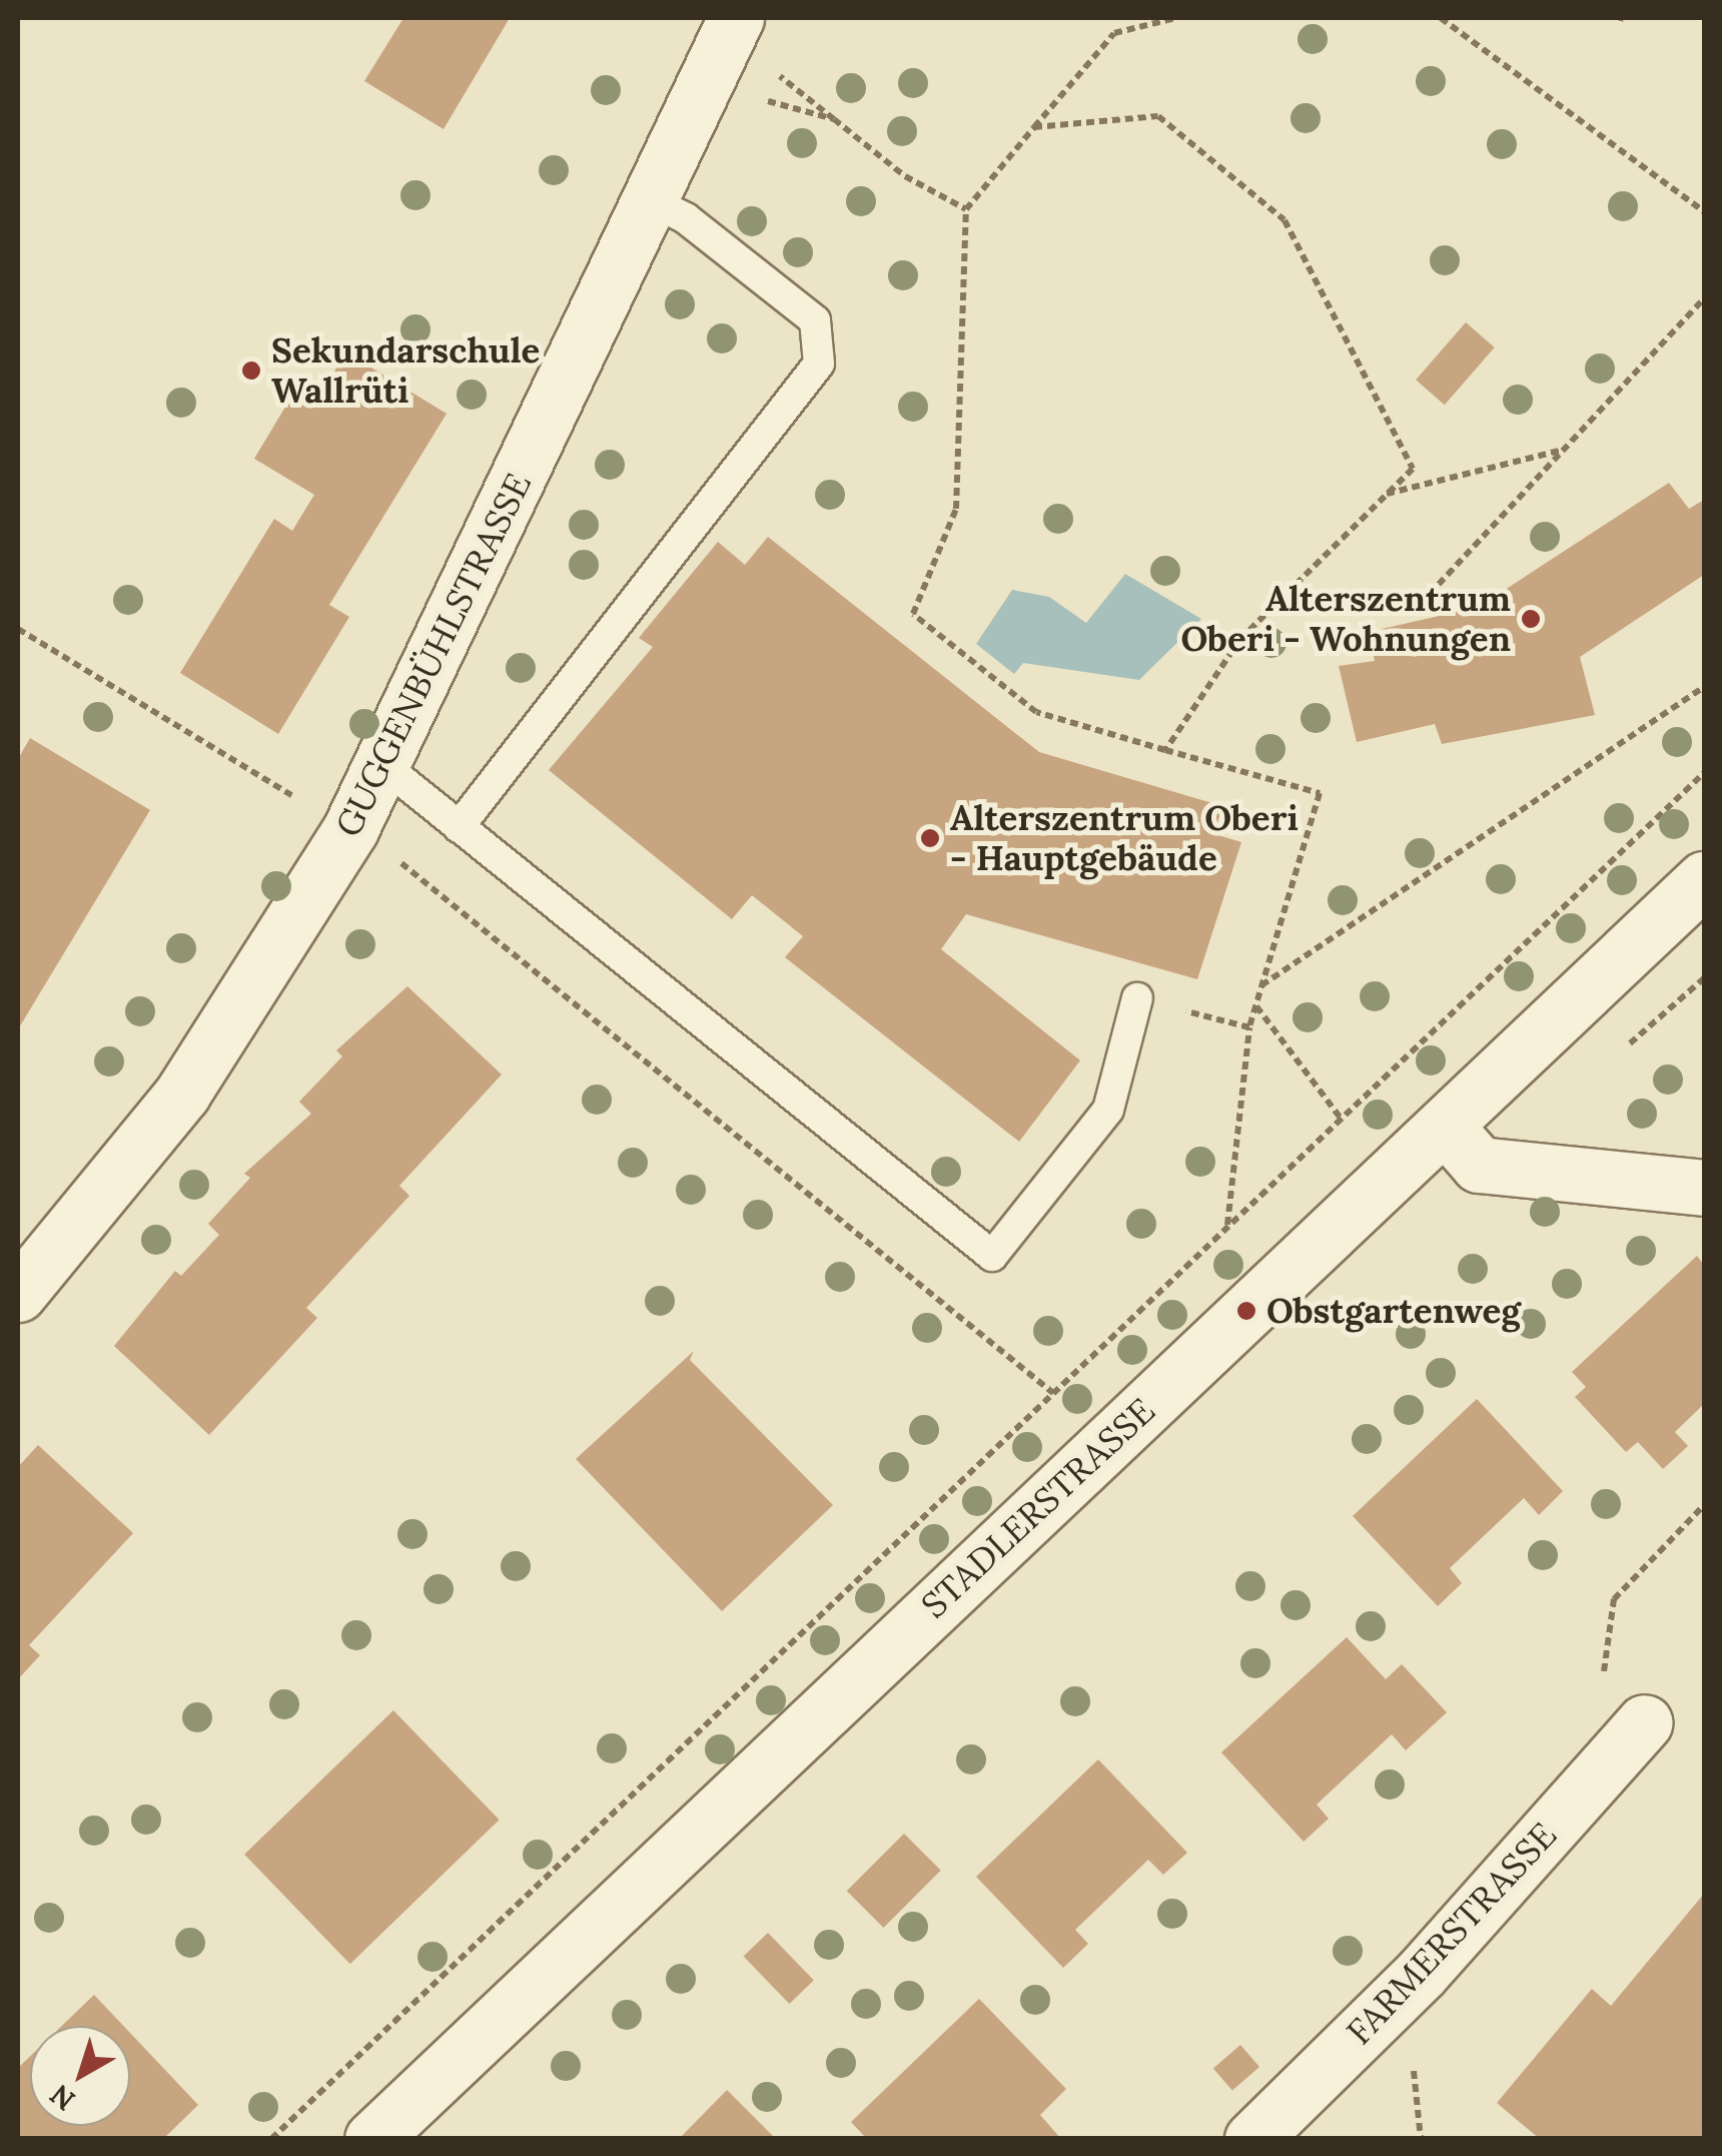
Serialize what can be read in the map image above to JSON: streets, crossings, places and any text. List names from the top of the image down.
{
  "streets": {
    "street": ["GUGGENBÜHLSTRASSE", "STADLERSTRASSE", "FARMERSTRASSE"]
  },
  "places": [
    "Sekundarschule Wallrüti",
    "Alterszentrum Oberi - Wohnungen",
    "Alterszentrum Oberi - Hauptgebäude",
    "Obstgartenweg"
  ],
  "north": "bottom left"
}
